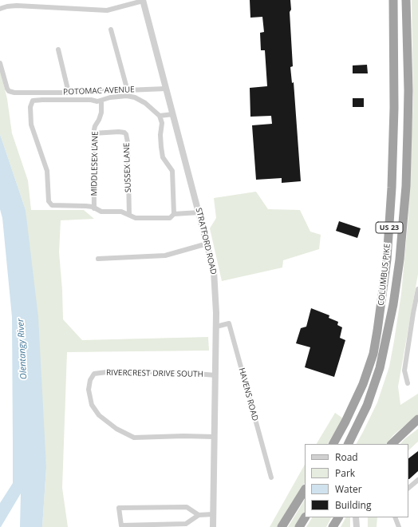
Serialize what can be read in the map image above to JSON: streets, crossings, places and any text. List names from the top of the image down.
{
  "streets": {
    "highway": ["US 23", "COLUMBUS PIKE"],
    "street": [
      "POTOMAC AVENUE",
      "MIDDLESEX LANE",
      "SUSSEX LANE",
      "STRATFORD ROAD",
      "RIVERCREST DRIVE SOUTH",
      "HAVENS ROAD"
    ]
  },
  "crossings": [
    ["POTOMAC AVENUE", "STRATFORD ROAD"],
    ["MIDDLESEX LANE", "SUSSEX LANE"],
    ["STRATFORD ROAD", "RIVERCREST DRIVE SOUTH"],
    ["STRATFORD ROAD", "HAVENS ROAD"]
  ],
  "water": ["Olentangy River"],
  "legend": [
    "Road",
    "Park",
    "Water",
    "Building"
  ]
}
